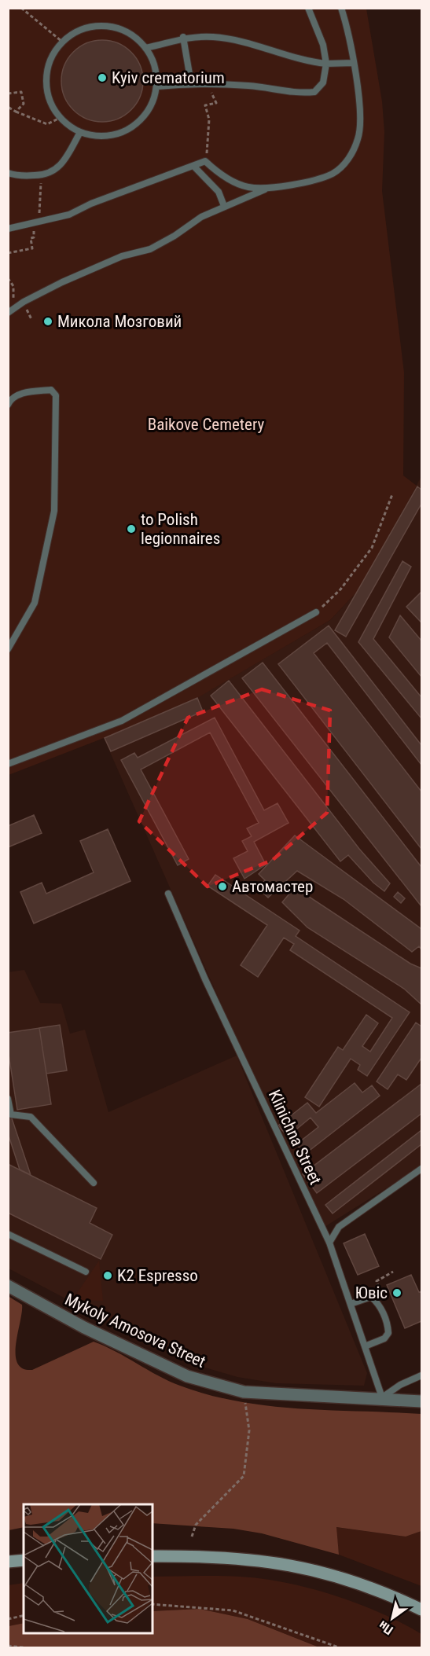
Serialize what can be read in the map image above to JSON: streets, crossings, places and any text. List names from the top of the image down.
{
  "streets": {
    "street": ["Mykoly Amosova Street"],
    "lane": ["Klinichna Street"]
  },
  "crossings": [
    ["Klinichna Street", "Mykoly Amosova Street"]
  ],
  "parks": ["Baikove Cemetery"],
  "places": [
    "Kyiv crematorium",
    "Микола Мозговий",
    "to Polish legionnaires",
    "Автомастер",
    "K2 Espresso",
    "Ювіс"
  ],
  "north": "bottom left"
}
